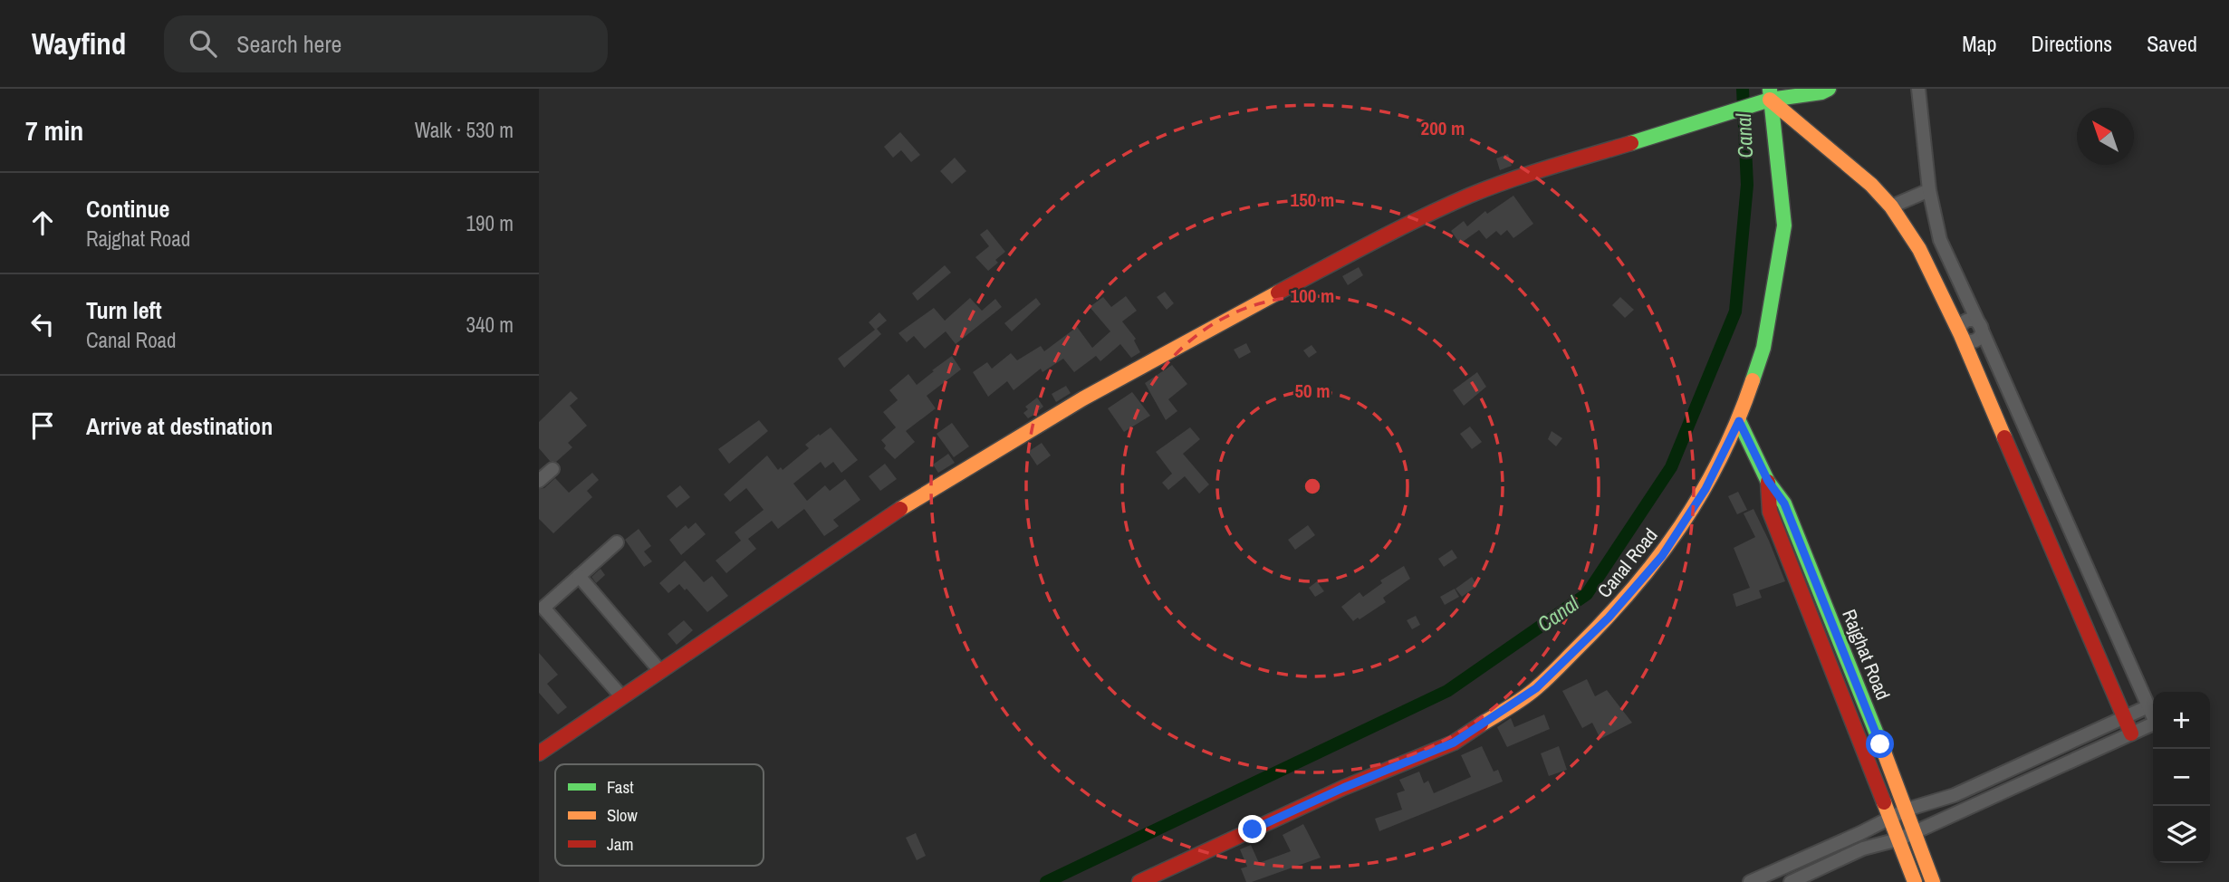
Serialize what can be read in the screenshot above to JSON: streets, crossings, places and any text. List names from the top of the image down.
{
  "streets": {
    "street": ["Canal Road", "Rajghat Road"]
  },
  "crossings": [
    ["Canal Road", "Rajghat Road"]
  ],
  "water": ["Canal"],
  "legend": ["Fast", "Slow", "Jam"],
  "north": "top left",
  "page": {
    "header": "Wayfind",
    "search": "Search here",
    "nav": ["Map", "Directions", "Saved"],
    "heading": ["7 min", "Walk · 530 m"],
    "list": [
      ["Continue", "Rajghat Road", "190 m"],
      ["Turn left", "Canal Road", "340 m"],
      "Arrive at destination"
    ],
    "map_buttons": ["+", "−"]
  },
  "rings": [
    "200 m",
    "150 m",
    "100 m",
    "50 m"
  ]
}
